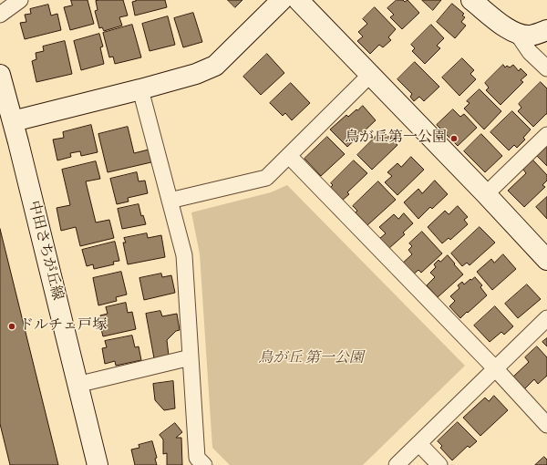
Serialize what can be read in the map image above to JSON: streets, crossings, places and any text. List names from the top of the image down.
{
  "streets": {
    "street": ["中田さちが丘線"]
  },
  "parks": ["鳥が丘 第一公園"],
  "places": ["鳥が丘第一公園", "ドルチェ戸塚"]
}
